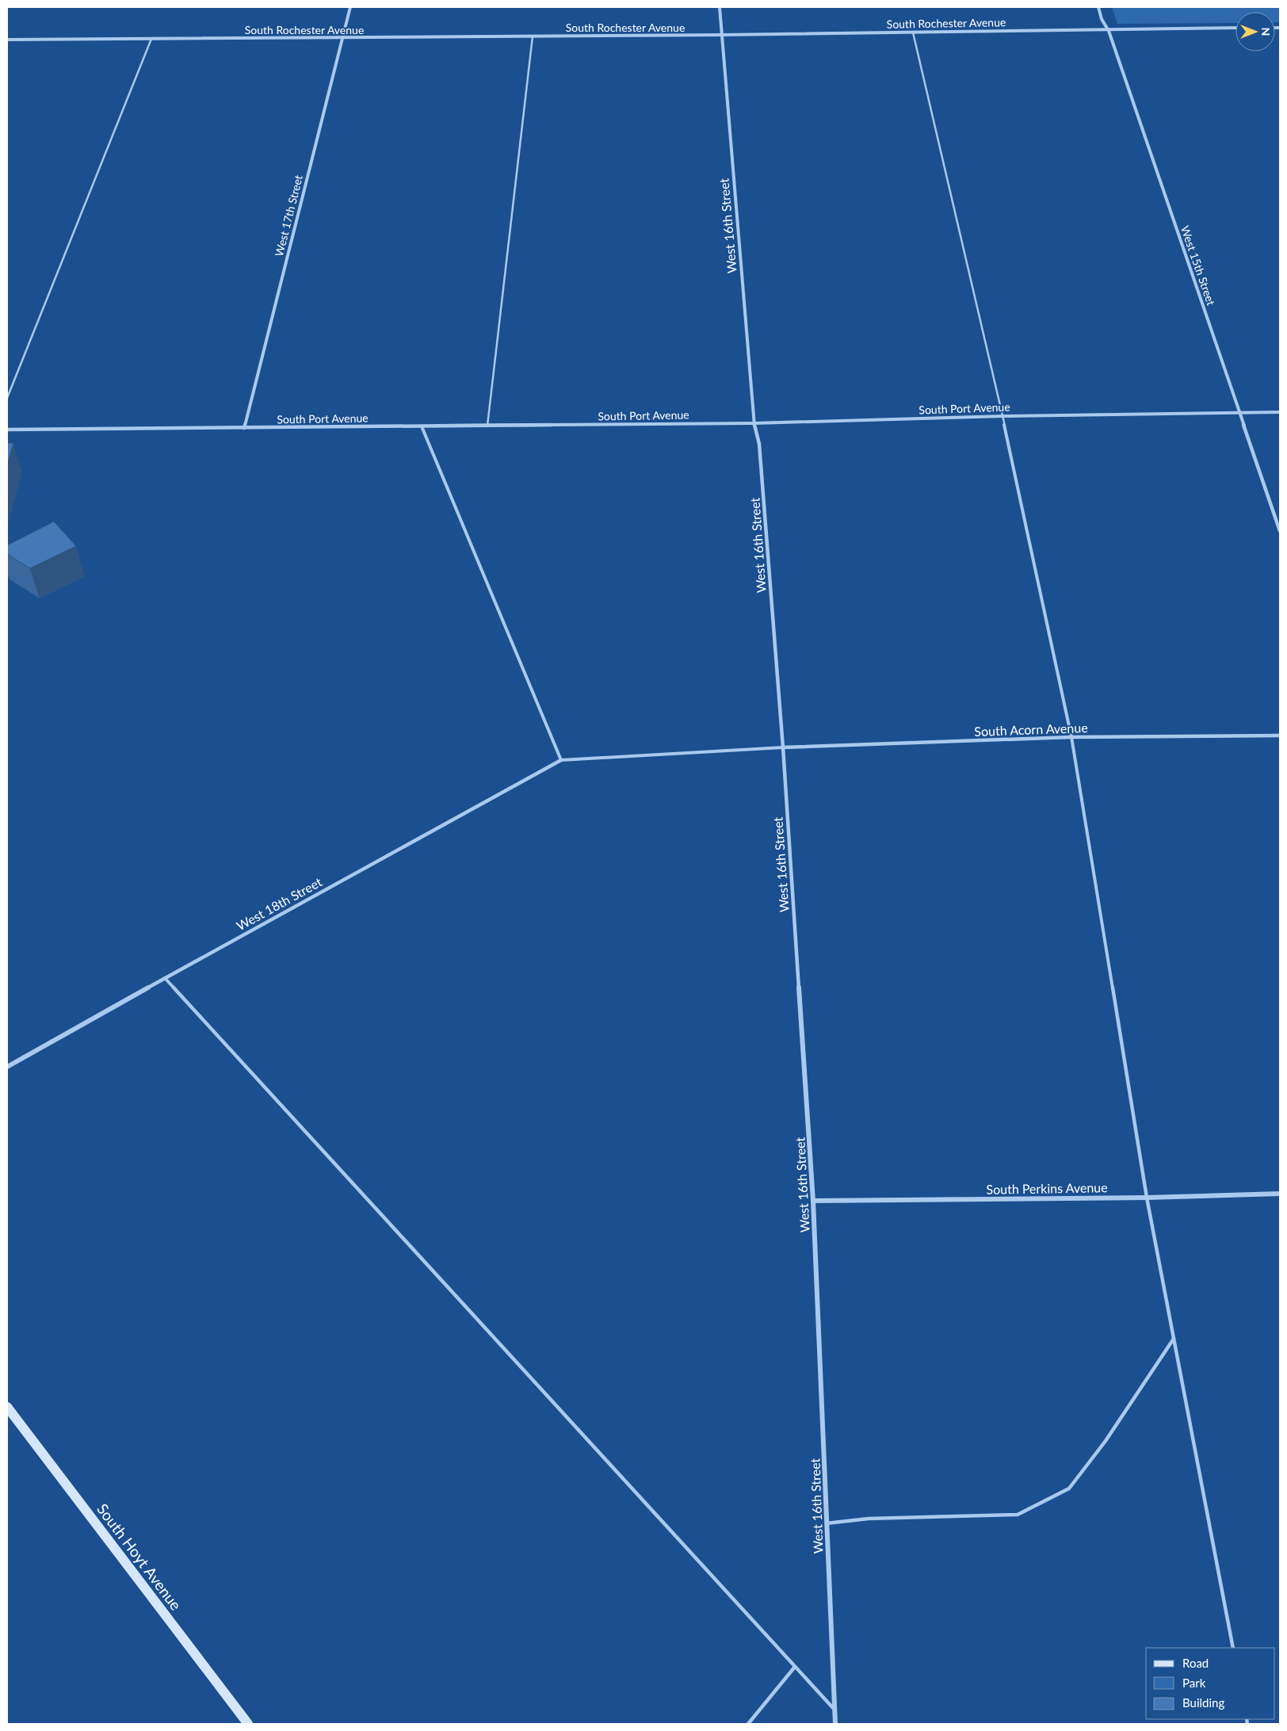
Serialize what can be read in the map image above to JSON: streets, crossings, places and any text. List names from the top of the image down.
{
  "streets": {
    "main road": ["South Hoyt Avenue"],
    "street": [
      "South Rochester Avenue",
      "West 17th Street",
      "West 16th Street",
      "West 15th Street",
      "South Port Avenue",
      "South Acorn Avenue",
      "West 18th Street",
      "South Perkins Avenue"
    ]
  },
  "crossings": [
    ["South Rochester Avenue", "West 17th Street"],
    ["South Rochester Avenue", "West 16th Street"],
    ["South Rochester Avenue", "West 15th Street"],
    ["West 17th Street", "South Port Avenue"],
    ["West 16th Street", "South Port Avenue"],
    ["West 16th Street", "South Acorn Avenue"],
    ["West 16th Street", "South Perkins Avenue"],
    ["West 15th Street", "South Port Avenue"]
  ],
  "legend": ["Road", "Park", "Building"],
  "north": "right"
}
